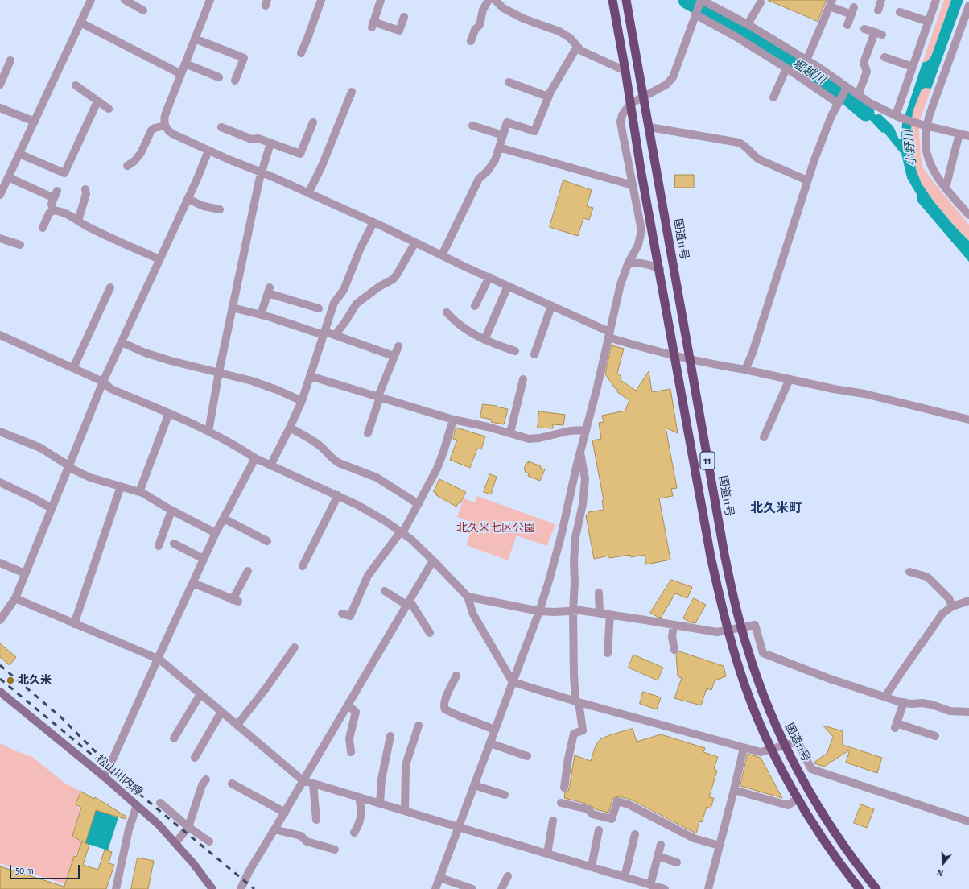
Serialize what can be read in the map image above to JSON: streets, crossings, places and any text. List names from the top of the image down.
{
  "streets": {
    "highway": ["国道11号", "11"],
    "main road": ["松山川内線"]
  },
  "districts": ["北久米町"],
  "water": ["堀越川", "小野川"],
  "parks": ["北久米七区公園"],
  "places": ["北久米"],
  "scale_bar": "50 m",
  "north": "bottom"
}
